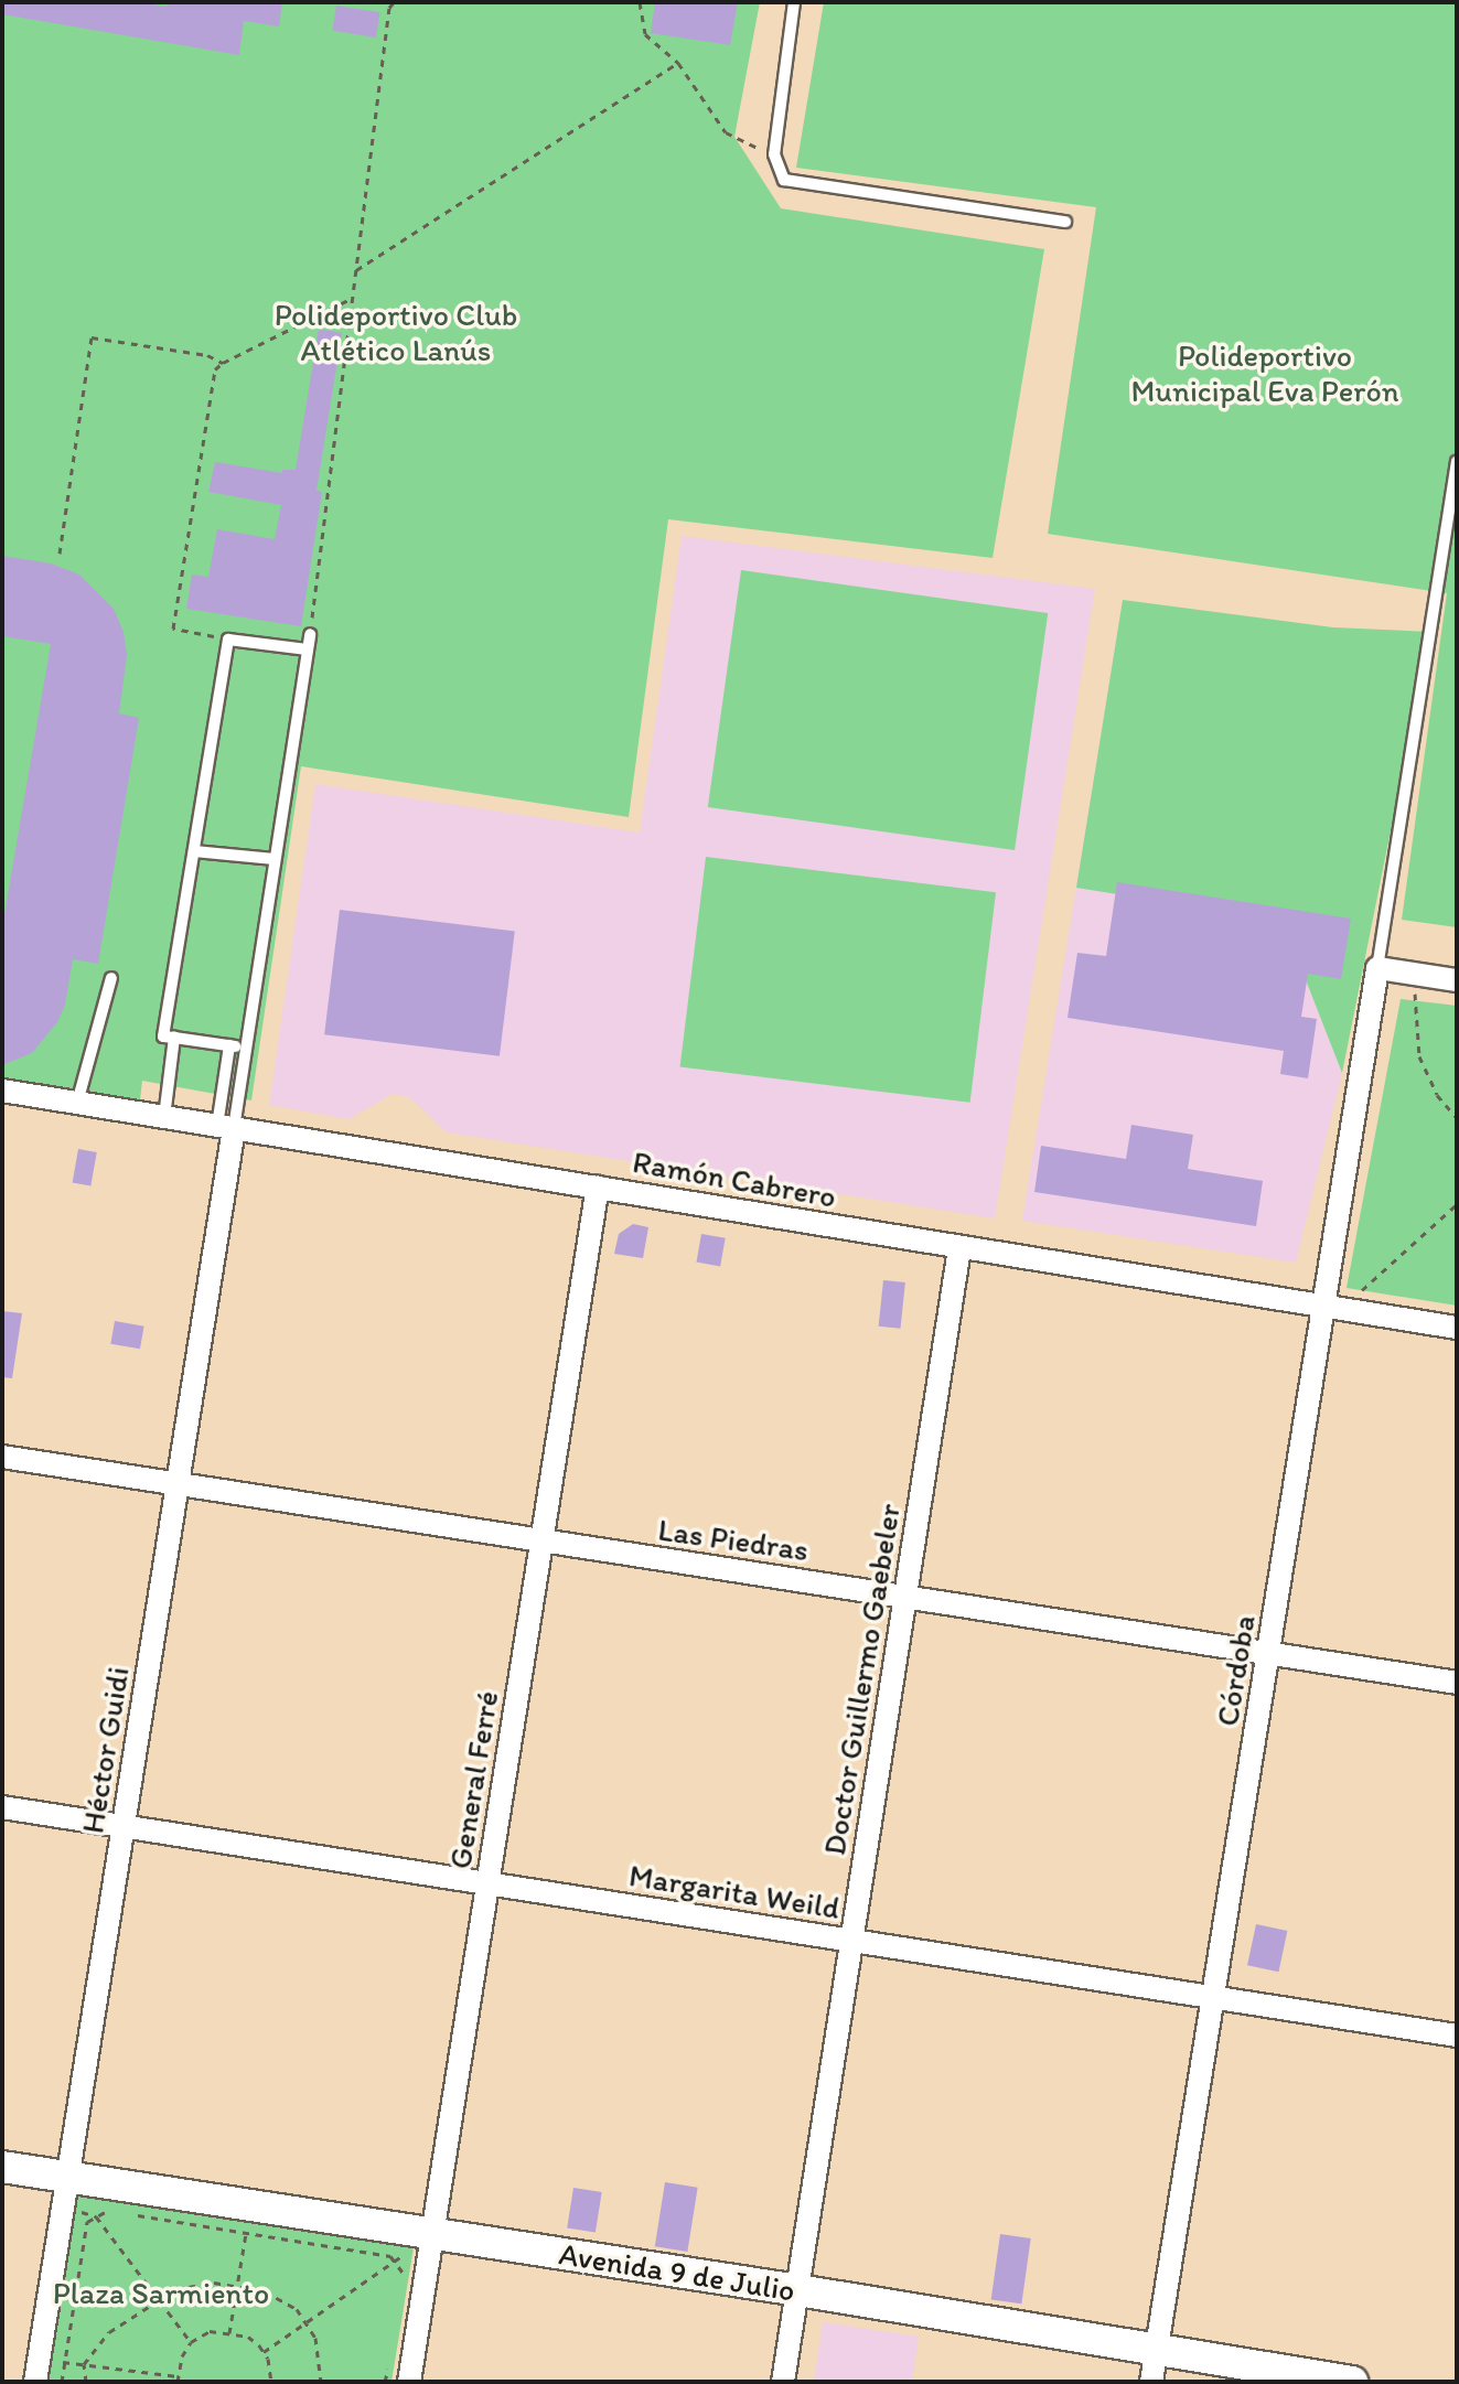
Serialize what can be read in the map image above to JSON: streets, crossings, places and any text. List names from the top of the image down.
{
  "streets": {
    "street": [
      "Ramón Cabrero",
      "Las Piedras",
      "Córdoba",
      "Doctor Guillermo Gaebeler",
      "Héctor Guidi",
      "General Ferré",
      "Margarita Weild",
      "Avenida 9 de Julio"
    ]
  },
  "crossings": [
    ["Ramón Cabrero", "Córdoba"],
    ["Ramón Cabrero", "Doctor Guillermo Gaebeler"],
    ["Ramón Cabrero", "Héctor Guidi"],
    ["Ramón Cabrero", "General Ferré"],
    ["Las Piedras", "Córdoba"],
    ["Las Piedras", "Doctor Guillermo Gaebeler"],
    ["Las Piedras", "Héctor Guidi"],
    ["Las Piedras", "General Ferré"],
    ["Córdoba", "Margarita Weild"],
    ["Córdoba", "Avenida 9 de Julio"],
    ["Doctor Guillermo Gaebeler", "Margarita Weild"],
    ["Doctor Guillermo Gaebeler", "Avenida 9 de Julio"],
    ["Héctor Guidi", "Margarita Weild"],
    ["Héctor Guidi", "Avenida 9 de Julio"],
    ["General Ferré", "Margarita Weild"],
    ["General Ferré", "Avenida 9 de Julio"]
  ],
  "parks": ["Polideportivo Club Atlético Lanús", "Polideportivo Municipal Eva Perón", "Plaza Sarmiento"]
}
